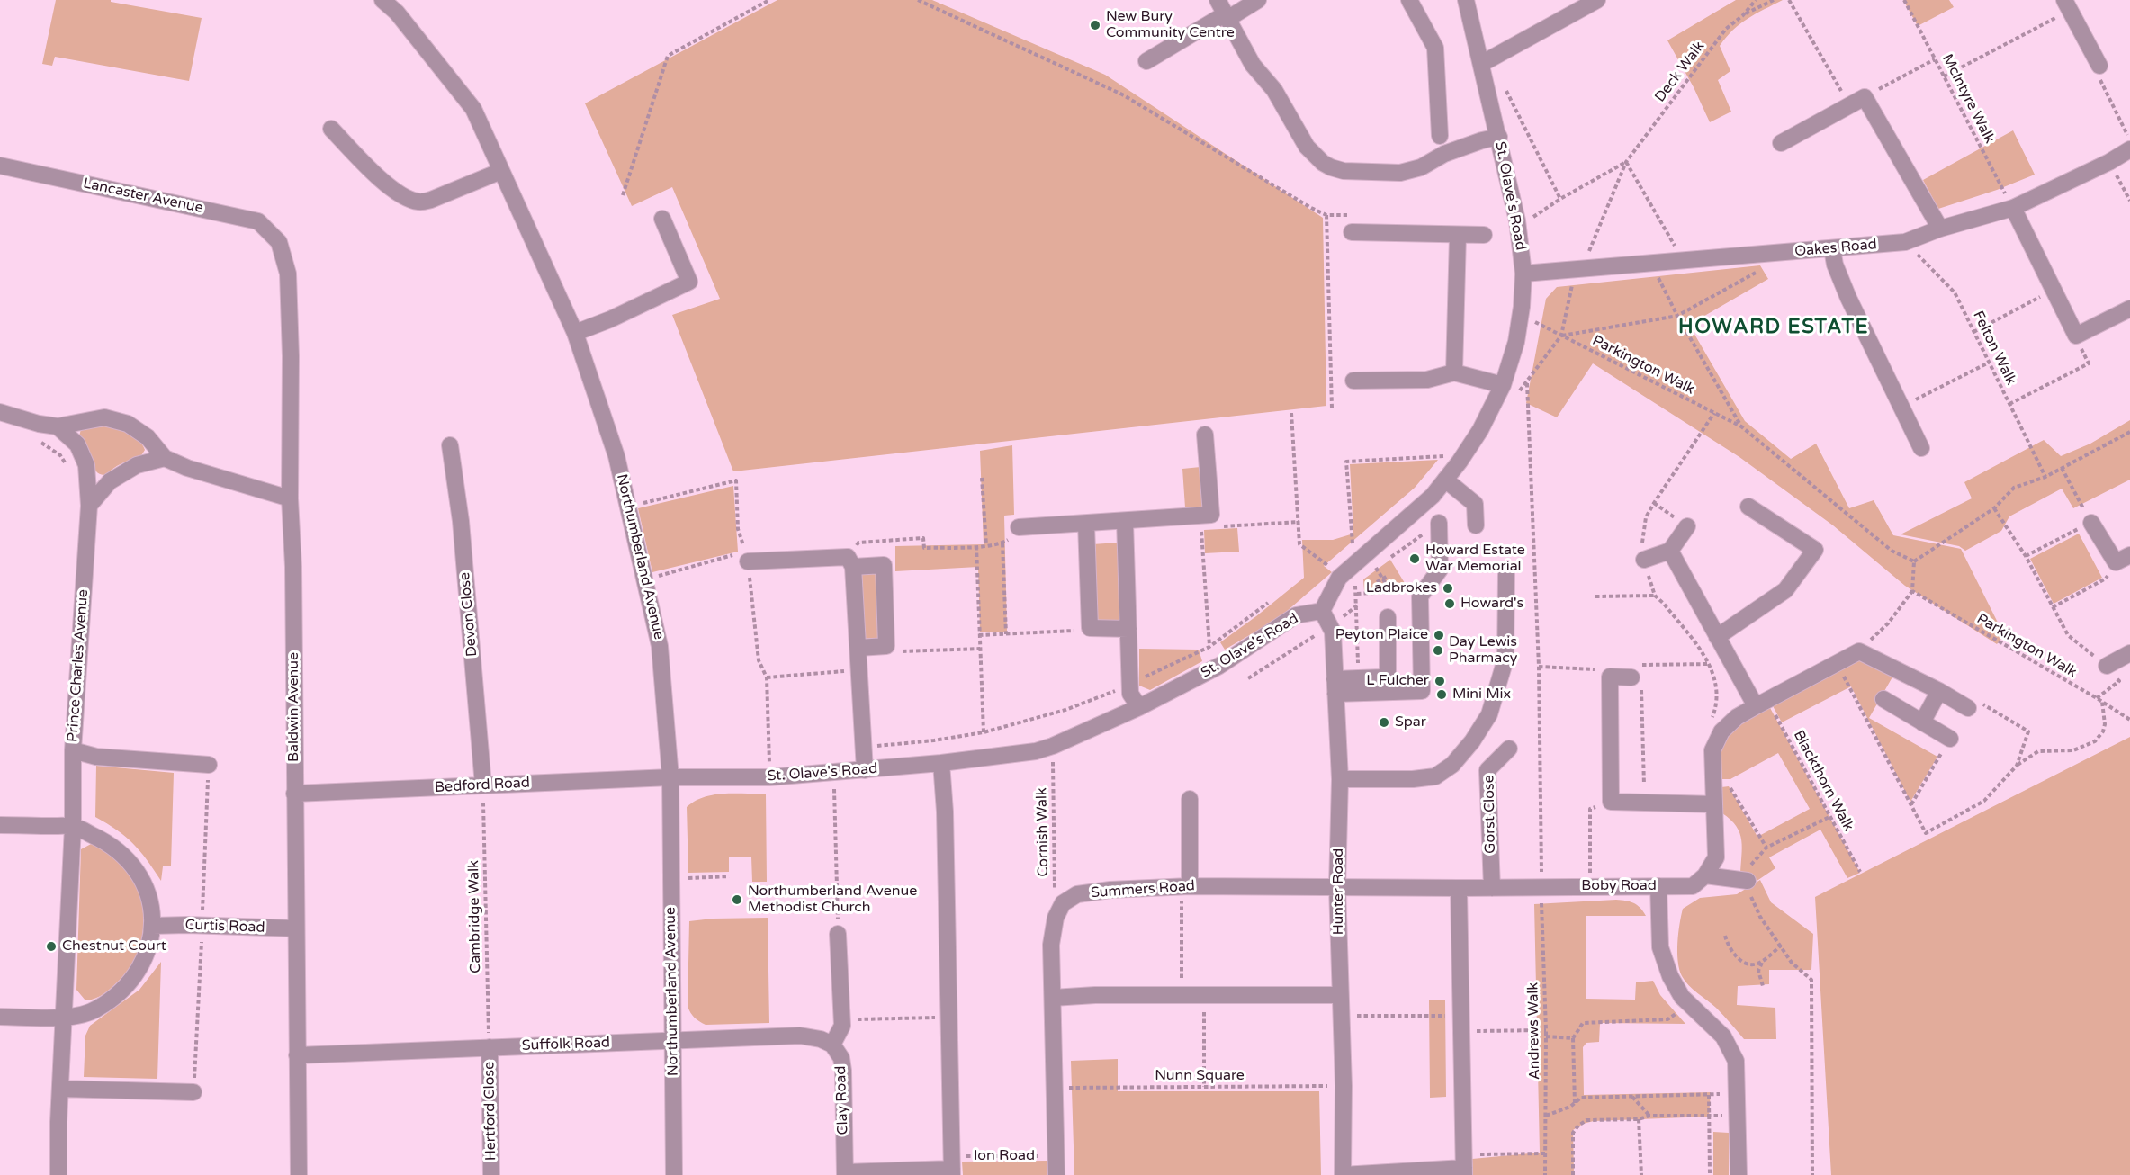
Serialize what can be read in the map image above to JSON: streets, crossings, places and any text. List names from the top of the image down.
{
  "streets": {
    "street": [
      "Lancaster Avenue",
      "St. Olave's Road",
      "Oakes Road",
      "Northumberland Avenue",
      "Devon Close",
      "Prince Charles Avenue",
      "Baldwin Avenue",
      "Bedford Road",
      "Gorst Close",
      "Boby Road",
      "Summers Road",
      "Hunter Road",
      "Curtis Road",
      "Suffolk Road",
      "Clay Road",
      "Hertford Close",
      "Ion Road"
    ],
    "path": [
      "Deck Walk",
      "McIntyre Walk",
      "Felton Walk",
      "Parkington Walk",
      "Blackthorn Walk",
      "Cornish Walk",
      "Cambridge Walk",
      "Andrews Walk",
      "Nunn Square"
    ]
  },
  "crossings": [
    ["Deck Walk", "Oakes Road"],
    ["Deck Walk", "Parkington Walk"],
    ["McIntyre Walk", "Oakes Road"],
    ["Lancaster Avenue", "Baldwin Avenue"],
    ["St. Olave's Road", "Oakes Road"],
    ["St. Olave's Road", "Northumberland Avenue"],
    ["St. Olave's Road", "Bedford Road"],
    ["St. Olave's Road", "Cornish Walk"],
    ["St. Olave's Road", "Hunter Road"],
    ["Oakes Road", "Felton Walk"],
    ["Oakes Road", "Parkington Walk"],
    ["Northumberland Avenue", "Bedford Road"],
    ["Northumberland Avenue", "Suffolk Road"],
    ["Devon Close", "Bedford Road"],
    ["Devon Close", "Cambridge Walk"],
    ["Baldwin Avenue", "Bedford Road"],
    ["Baldwin Avenue", "Curtis Road"],
    ["Baldwin Avenue", "Suffolk Road"],
    ["Bedford Road", "Cambridge Walk"],
    ["Gorst Close", "Boby Road"],
    ["Cornish Walk", "Summers Road"],
    ["Boby Road", "Summers Road"],
    ["Boby Road", "Hunter Road"],
    ["Boby Road", "Andrews Walk"],
    ["Summers Road", "Hunter Road"],
    ["Summers Road", "Nunn Square"],
    ["Summers Road", "Ion Road"],
    ["Hunter Road", "Nunn Square"],
    ["Cambridge Walk", "Suffolk Road"],
    ["Cambridge Walk", "Hertford Close"],
    ["Suffolk Road", "Clay Road"],
    ["Suffolk Road", "Hertford Close"],
    ["Clay Road", "Ion Road"]
  ],
  "districts": ["HOWARD ESTATE"],
  "places": [
    "New Bury Community Centre",
    "Howard Estate War Memorial",
    "Ladbrokes",
    "Howard's",
    "Peyton Plaice",
    "Day Lewis Pharmacy",
    "L Fulcher",
    "Mini Mix",
    "Spar",
    "Northumberland Avenue Methodist Church",
    "Chestnut Court"
  ]
}
